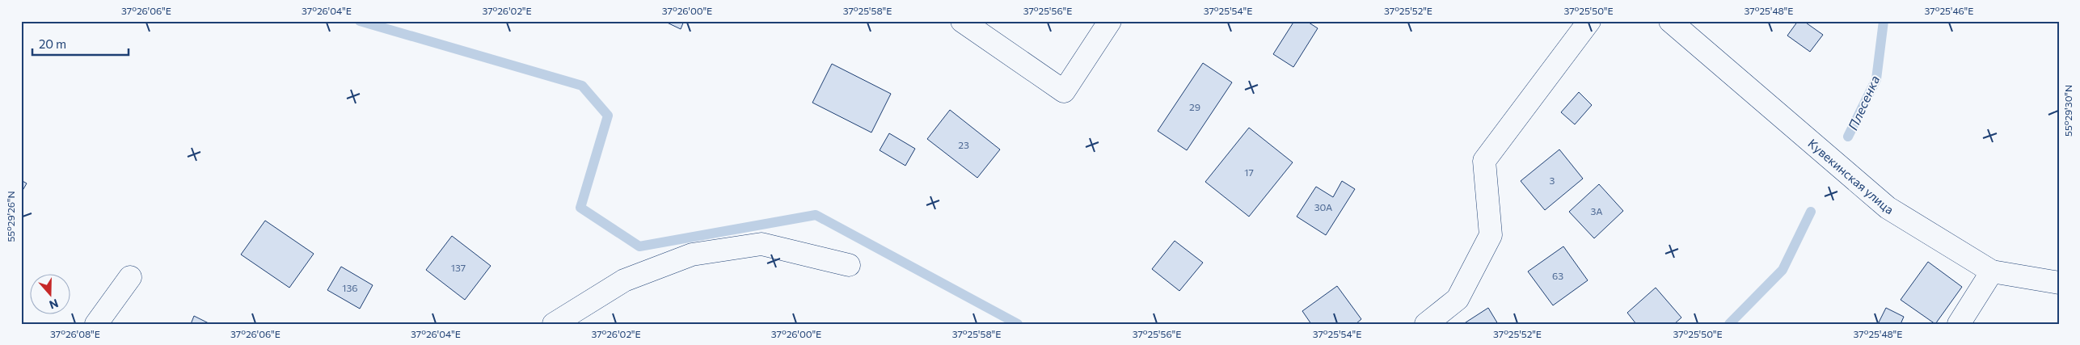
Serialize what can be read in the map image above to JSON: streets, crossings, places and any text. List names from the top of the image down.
{
  "streets": {
    "street": ["Кувекинская улица"]
  },
  "water": ["Плесенка"],
  "house_numbers": [
    "29",
    "23",
    "17",
    "3",
    "30А",
    "3А",
    "137",
    "63",
    "136"
  ],
  "scale_bar": "20 m",
  "north": "bottom",
  "coordinates": [
    "37°26'06\"E",
    "37°26'04\"E",
    "37°26'02\"E",
    "37°26'00\"E",
    "37°25'58\"E",
    "37°25'56\"E",
    "37°25'54\"E",
    "37°25'52\"E",
    "37°25'50\"E",
    "37°25'48\"E",
    "37°25'46\"E",
    "55°29'30\"N",
    "55°29'26\"N",
    "37°26'08\"E"
  ]
}
